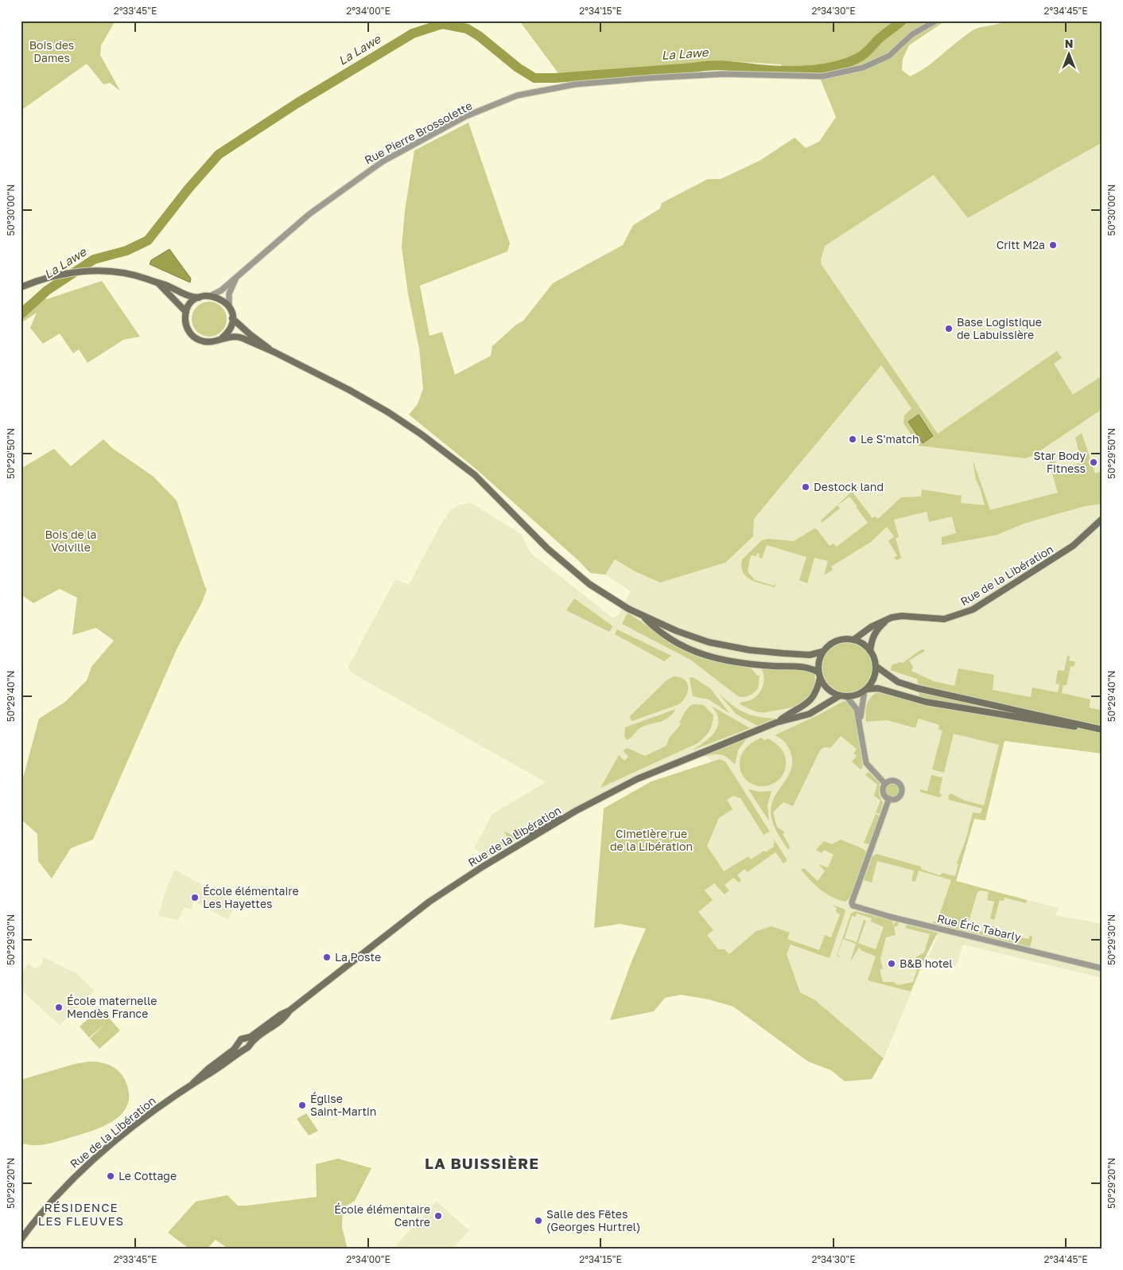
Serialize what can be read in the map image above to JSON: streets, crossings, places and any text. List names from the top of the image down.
{
  "streets": {
    "main road": ["Rue de la Libération"],
    "street": ["Rue Pierre Brossolette", "Rue Éric Tabarly"]
  },
  "districts": ["LA BUISSIÈRE", "RÉSIDENCE LES FLEUVES"],
  "water": ["La Lawe"],
  "parks": ["Bois des Dames", "Bois de la Volville", "Cimetière rue de la Libération"],
  "places": [
    "Critt M2a",
    "Base Logistique de Labuissière",
    "Le S'match",
    "Star Body Fitness",
    "Destock land",
    "École élémentaire Les Hayettes",
    "La Poste",
    "B&B hotel",
    "École maternelle Mendès France",
    "Église Saint-Martin",
    "Le Cottage",
    "École élémentaire Centre",
    "Salle des Fëtes (Georges Hurtrel)"
  ],
  "north": "top",
  "coordinates": [
    "2°33'45\"E",
    "2°34'00\"E",
    "2°34'15\"E",
    "2°34'30\"E",
    "2°34'45\"E",
    "50°30'00\"N",
    "50°29'50\"N",
    "50°29'40\"N",
    "50°29'30\"N",
    "50°29'20\"N"
  ]
}
